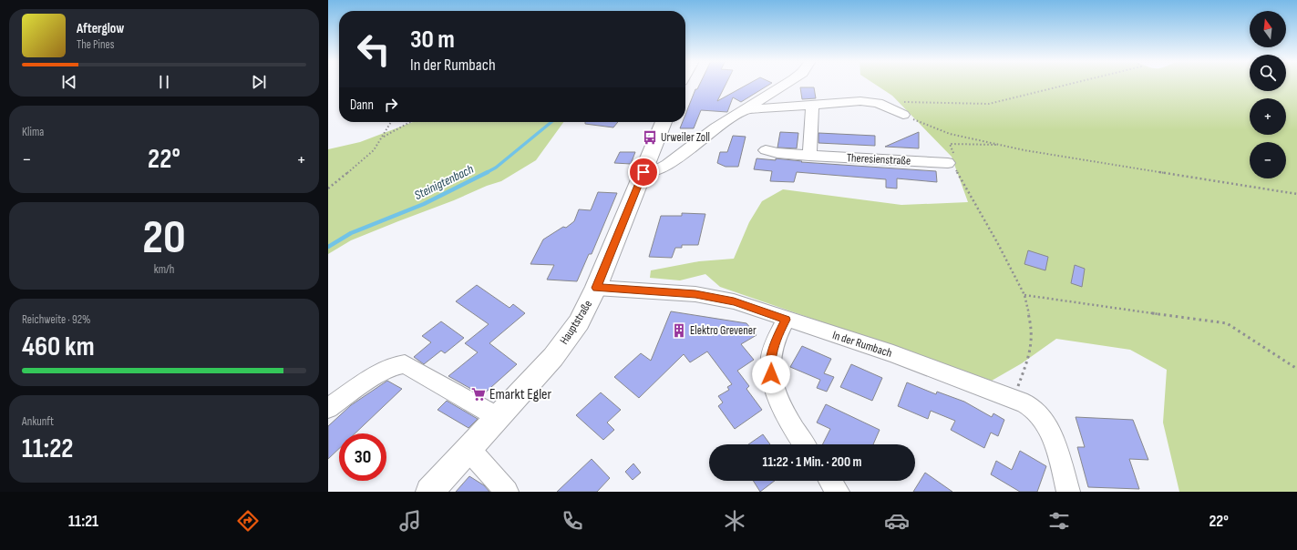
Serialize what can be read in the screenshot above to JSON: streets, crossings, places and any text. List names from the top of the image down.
{
  "streets": {
    "main road": ["Hauptstraße"],
    "street": ["Theresienstraße", "In der Rumbach"]
  },
  "crossings": [
    ["Hauptstraße", "In der Rumbach"]
  ],
  "water": ["Steinigtenbach"],
  "places": {
    "bus stop": ["Urweiler Zoll"],
    "building": ["Elektro Grevener"],
    "supermarket": ["Emarkt Egler"]
  },
  "north": "top",
  "page": {
    "map_buttons": ["+", "−"],
    "turn": ["30 m", "In der Rumbach"],
    "song": ["Afterglow", "The Pines"],
    "then": "Dann",
    "tile": [
      "Klima",
      ["20", "km/h"],
      ["Reichweite · 92%", "460 km"],
      ["Ankunft", "11:22"]
    ],
    "heat": ["−", "22°", "+"],
    "limit": "30",
    "trip": "11:22 · 1 Min. · 200 m",
    "tabs": ["11:21", "22°"]
  }
}
